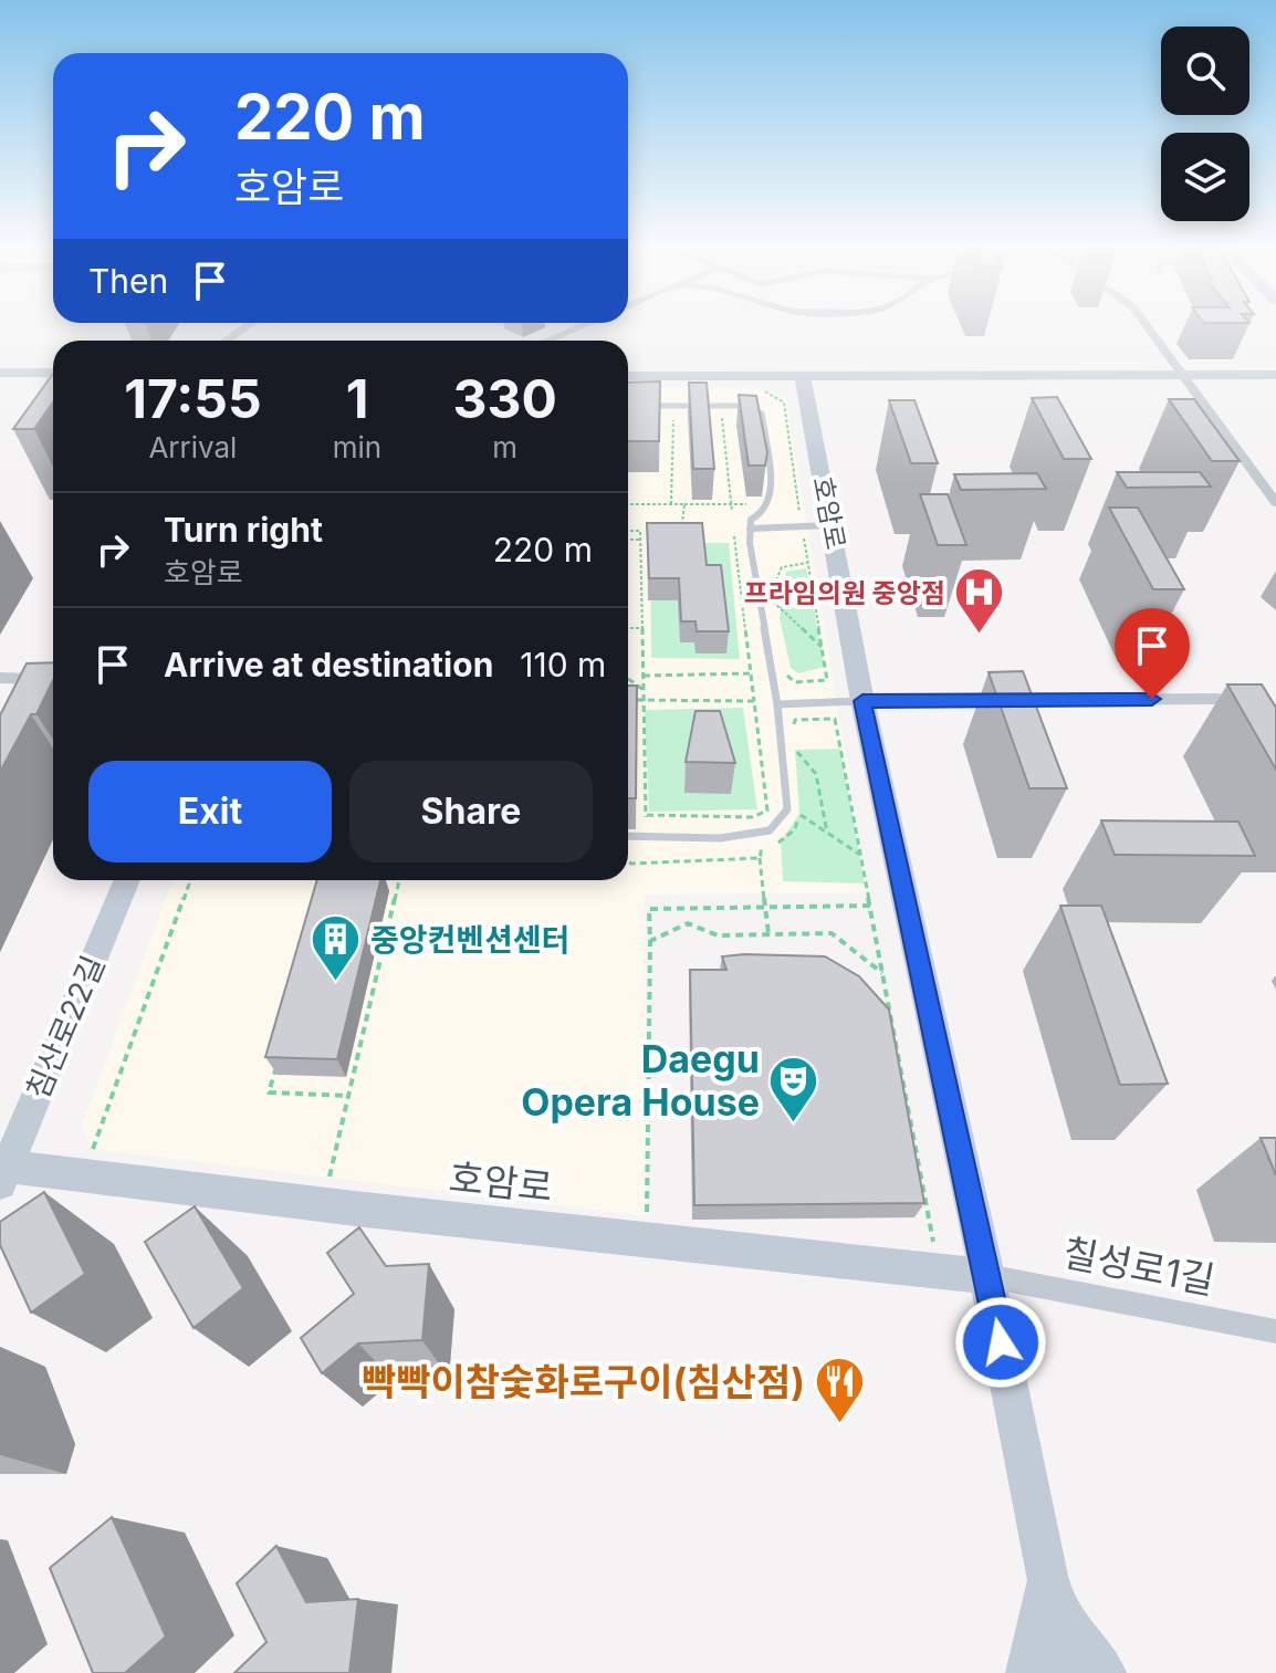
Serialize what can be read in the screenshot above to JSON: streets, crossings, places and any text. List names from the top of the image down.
{
  "streets": {
    "main road": ["호암로", "침산로22길"],
    "street": ["칠성로1길"]
  },
  "crossings": [
    ["호암로", "침산로22길"],
    ["호암로", "칠성로1길"]
  ],
  "places": {
    "hospital": ["프라임의원 중앙점"],
    "building": ["중앙컨벤션센터"],
    "theatre": ["Daegu Opera House"],
    "restaurant": ["빡빡이참숯화로구이(침산점)"]
  },
  "page": {
    "turn": ["220 m", "호암로"],
    "then": "Then",
    "eta": [
      "17:55",
      "Arrival",
      "1",
      "min",
      "330",
      "m"
    ],
    "list": [
      {
        "name": "Turn right",
        "note": "호암로",
        "value": "220 m"
      },
      {
        "name": "Arrive at destination",
        "value": "110 m"
      }
    ],
    "buttons": ["Exit", "Share"]
  }
}
